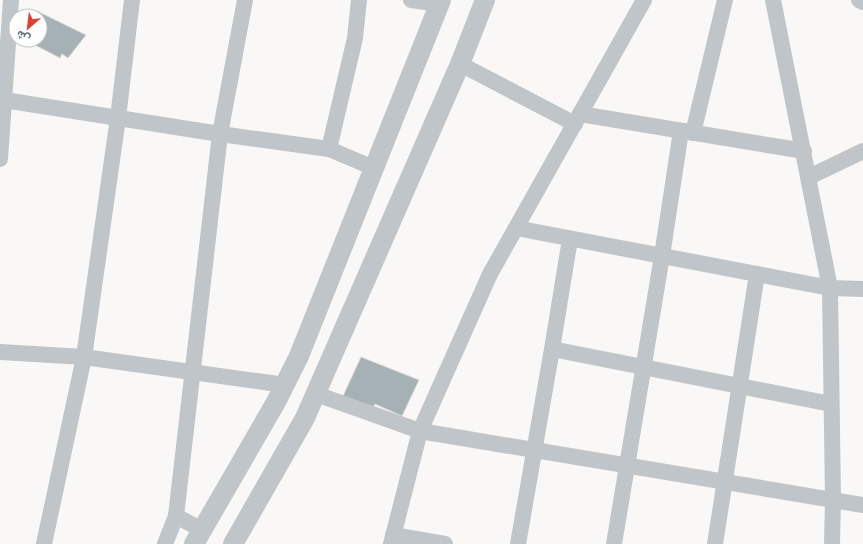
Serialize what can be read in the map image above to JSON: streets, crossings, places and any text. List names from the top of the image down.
{
  "north": "bottom left"
}
